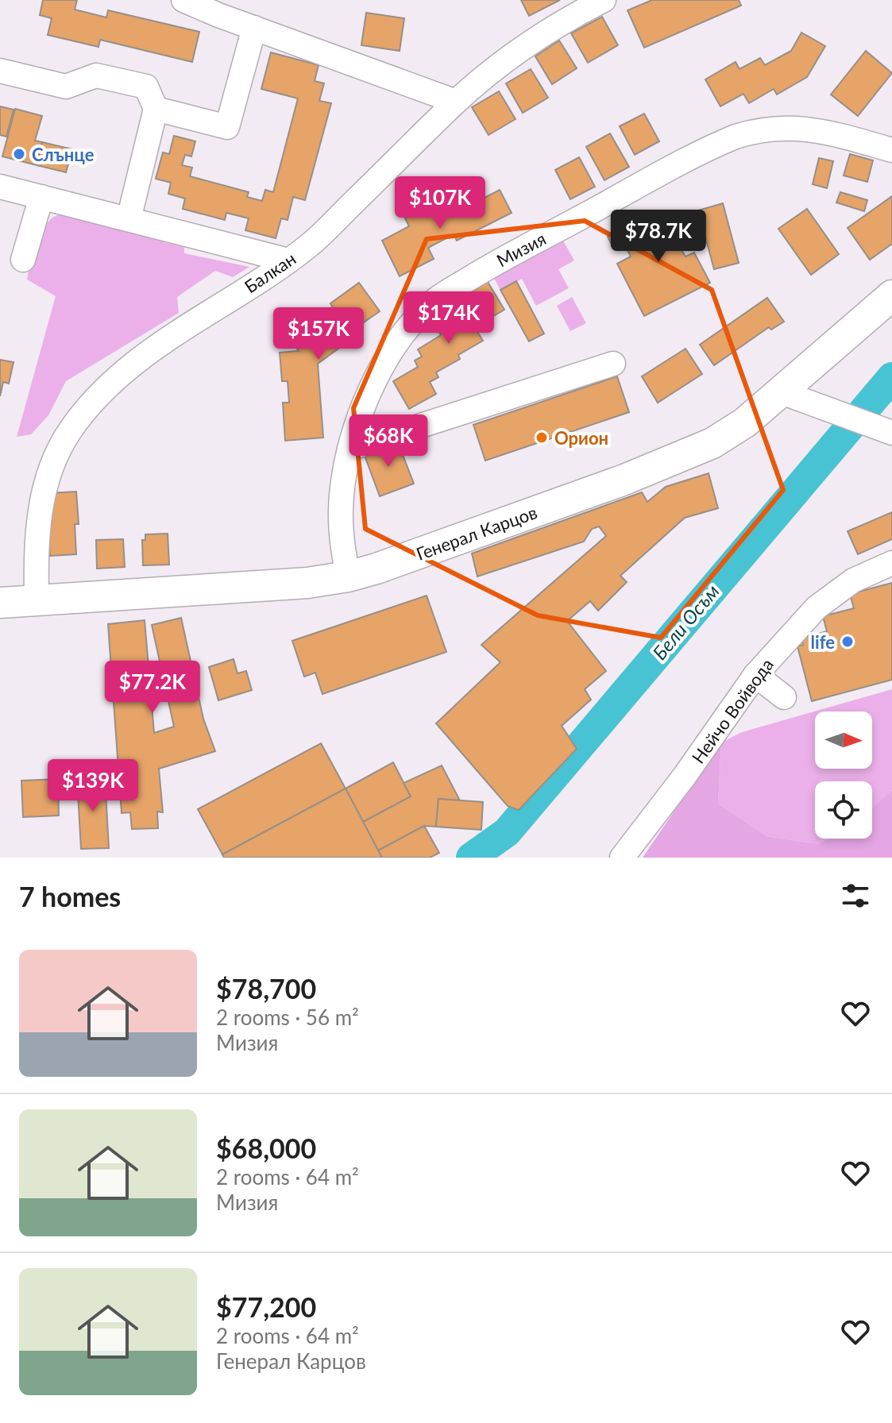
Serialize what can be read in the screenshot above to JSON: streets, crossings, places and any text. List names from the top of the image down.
{
  "streets": {
    "main road": ["Генерал Карцов"],
    "street": ["Мизия", "Балкан", "Нейчо Войвода"]
  },
  "crossings": [
    ["Мизия", "Генерал Карцов"],
    ["Балкан", "Генерал Карцов"]
  ],
  "water": ["Бели Осъм"],
  "places": ["Слънце", "Орион", "life"],
  "north": "right",
  "page": {
    "price": [
      "$107K",
      "$78.7K",
      "$174K",
      "$157K",
      "$68K",
      "$77.2K",
      "$139K"
    ],
    "heading": "7 homes",
    "list": [
      {
        "name": "$78,700",
        "note": "2 rooms · 56 m² · Мизия"
      },
      {
        "name": "$68,000",
        "note": "2 rooms · 64 m² · Мизия"
      },
      {
        "name": "$77,200",
        "note": "2 rooms · 64 m² · Генерал Карцов"
      }
    ]
  }
}
